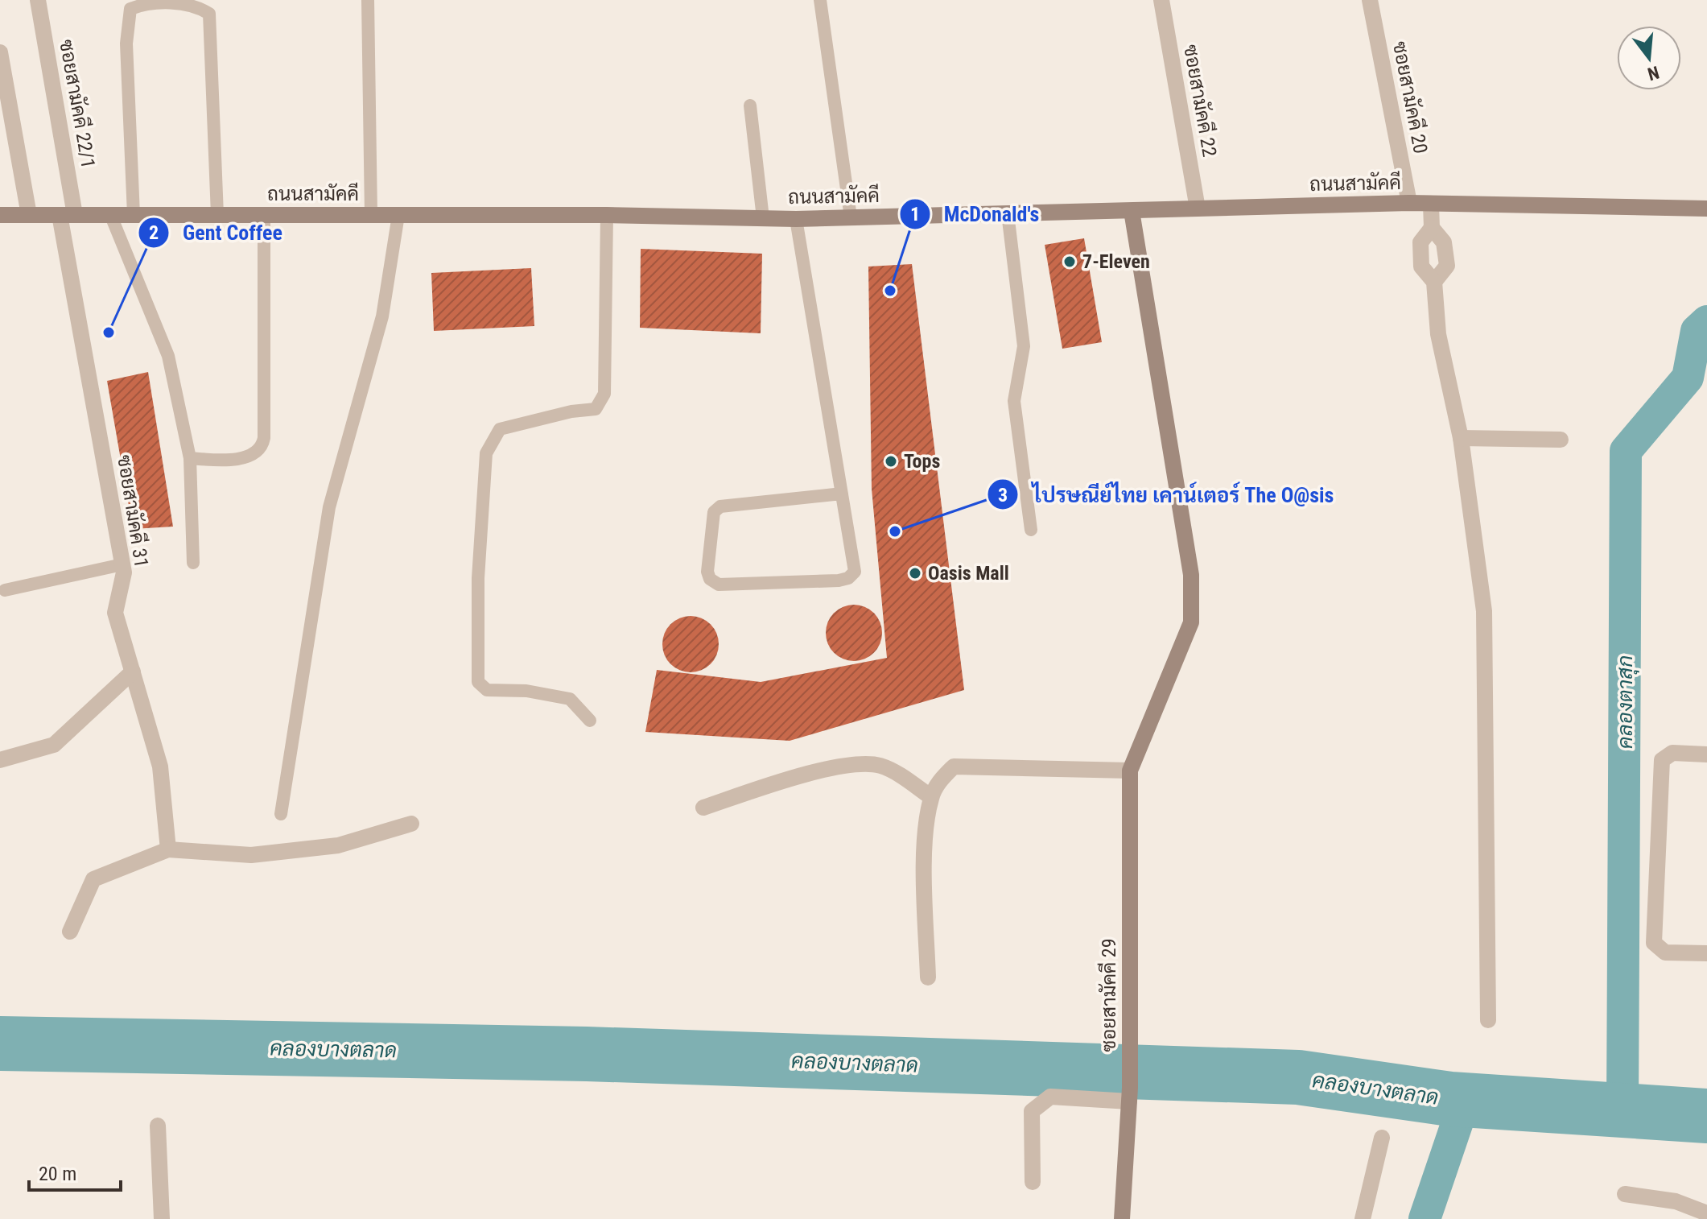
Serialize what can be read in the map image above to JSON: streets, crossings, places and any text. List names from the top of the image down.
{
  "streets": {
    "main road": ["ถนนสามัคคี", "ซอยสามัคคี 29"],
    "street": [
      "ซอยสามัคคี 20",
      "ซอยสามัคคี 22",
      "ซอยสามัคคี 22/1",
      "ซอยสามัคคี 31"
    ]
  },
  "crossings": [
    ["ซอยสามัคคี 20", "ถนนสามัคคี"],
    ["ซอยสามัคคี 22", "ถนนสามัคคี"],
    ["ซอยสามัคคี 22/1", "ถนนสามัคคี"],
    ["ซอยสามัคคี 22/1", "ซอยสามัคคี 31"],
    ["ถนนสามัคคี", "ซอยสามัคคี 31"]
  ],
  "water": ["คลองตาสุก", "คลองบางตลาด"],
  "places": [
    "7-Eleven",
    "McDonald's",
    "Gent Coffee",
    "Tops",
    "ไปรษณีย์ไทย เคาน์เตอร์ The O@sis",
    "Oasis Mall"
  ],
  "scale_bar": "20 m",
  "north": "bottom"
}
